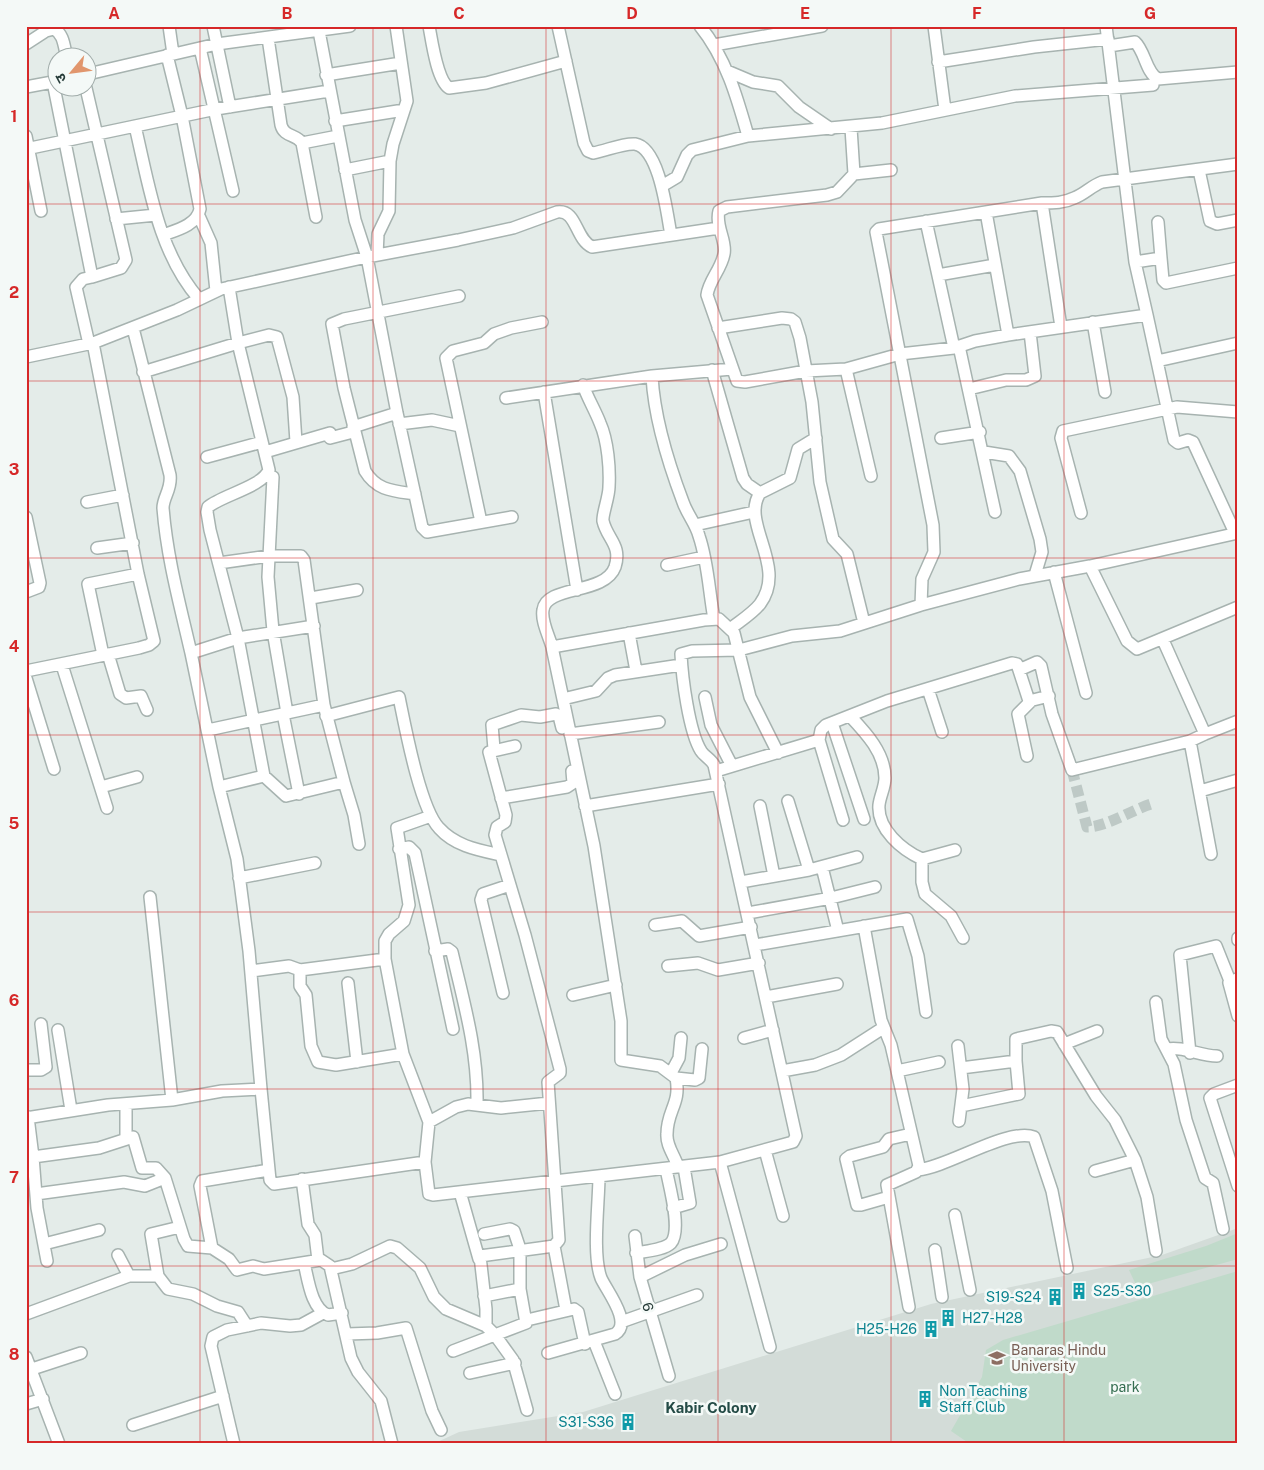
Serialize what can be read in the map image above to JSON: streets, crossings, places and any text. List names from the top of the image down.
{
  "streets": {
    "street": ["6"]
  },
  "districts": ["Kabir Colony"],
  "parks": ["park"],
  "places": {
    "building": [
      "S25-S30",
      "S19-S24",
      "H27-H28",
      "H25-H26",
      "Non Teaching Staff Club",
      "S31-S36"
    ],
    "school or university": ["Banaras Hindu University"]
  },
  "north": "bottom left",
  "grid": {
    "columns": [
      "A",
      "B",
      "C",
      "D",
      "E",
      "F",
      "G"
    ],
    "rows": [
      "1",
      "2",
      "3",
      "4",
      "5",
      "6",
      "7",
      "8"
    ]
  }
}
